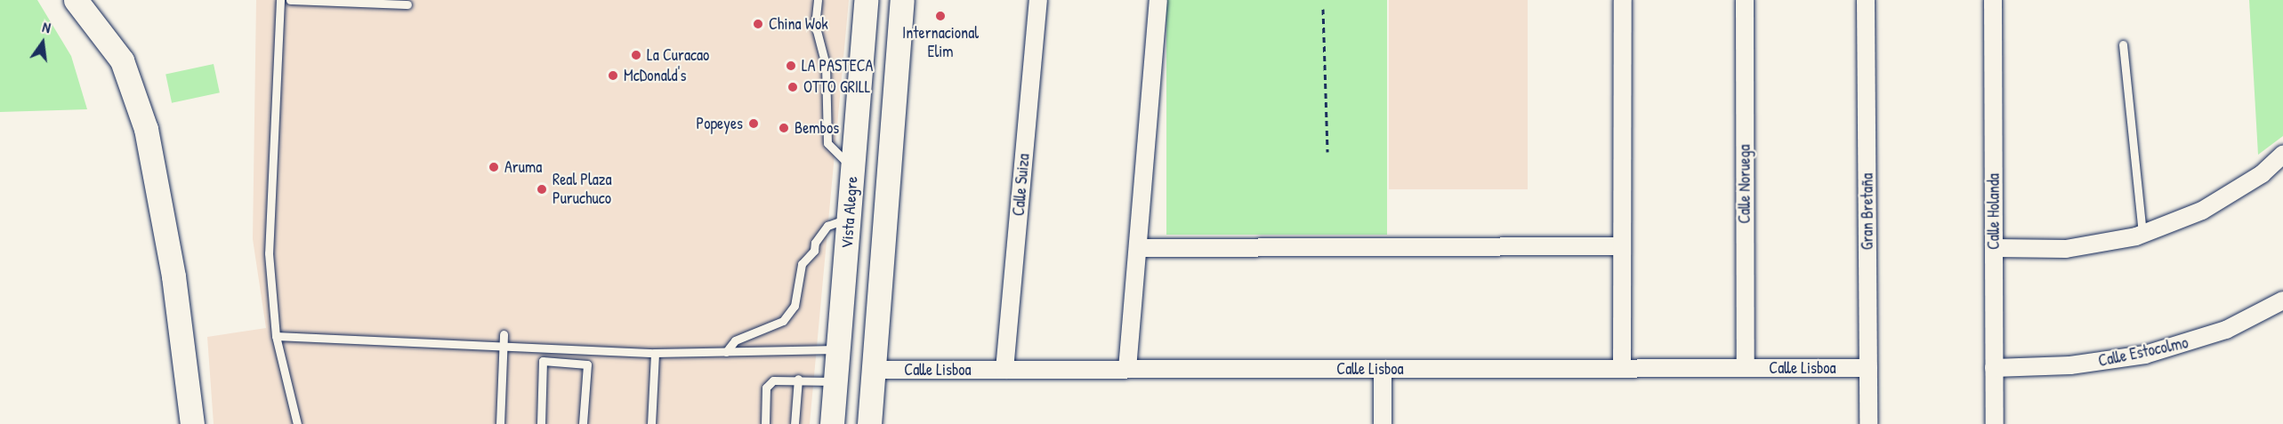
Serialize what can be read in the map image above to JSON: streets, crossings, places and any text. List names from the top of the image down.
{
  "streets": {
    "street": [
      "Calle Noruega",
      "Calle Suiza",
      "Gran Bretaña",
      "Calle Holanda",
      "Vista Alegre",
      "Calle Estocolmo",
      "Calle Lisboa"
    ]
  },
  "crossings": [
    ["Calle Noruega", "Calle Lisboa"],
    ["Calle Suiza", "Calle Lisboa"],
    ["Gran Bretaña", "Calle Lisboa"],
    ["Calle Holanda", "Calle Estocolmo"]
  ],
  "places": [
    "Internacional Elim",
    "China Wok",
    "La Curacao",
    "LA PASTECA",
    "McDonald's",
    "OTTO GRILL",
    "Popeyes",
    "Bembos",
    "Aruma",
    "Real Plaza Puruchuco"
  ],
  "north": "top"
}
